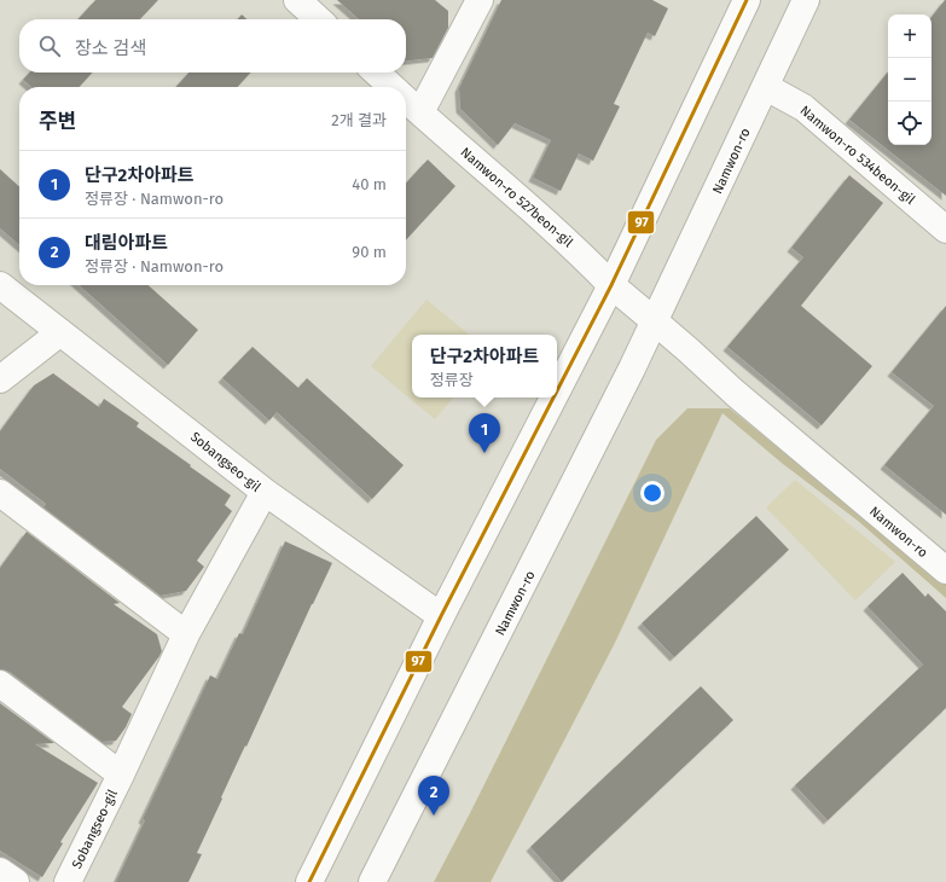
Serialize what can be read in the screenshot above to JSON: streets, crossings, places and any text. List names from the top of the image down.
{
  "streets": {
    "street": [
      "Namwon-ro 534beon-gil",
      "Namwon-ro",
      "Namwon-ro 527beon-gil",
      "Sobangseo-gil"
    ]
  },
  "crossings": [
    ["Namwon-ro 534beon-gil", "Namwon-ro"],
    ["Namwon-ro", "Namwon-ro 527beon-gil"]
  ],
  "lines": ["transit line 97"],
  "page": {
    "map_buttons": ["+", "−"],
    "search": "장소 검색",
    "heading": ["주변", "2개 결과"],
    "list": [
      {
        "mark": "1",
        "name": "단구2차아파트",
        "note": "정류장 · Namwon-ro",
        "value": "40 m"
      },
      {
        "mark": "2",
        "name": "대림아파트",
        "note": "정류장 · Namwon-ro",
        "value": "90 m"
      }
    ],
    "popup": ["단구2차아파트", "정류장"],
    "pins": ["1", "2"]
  }
}
